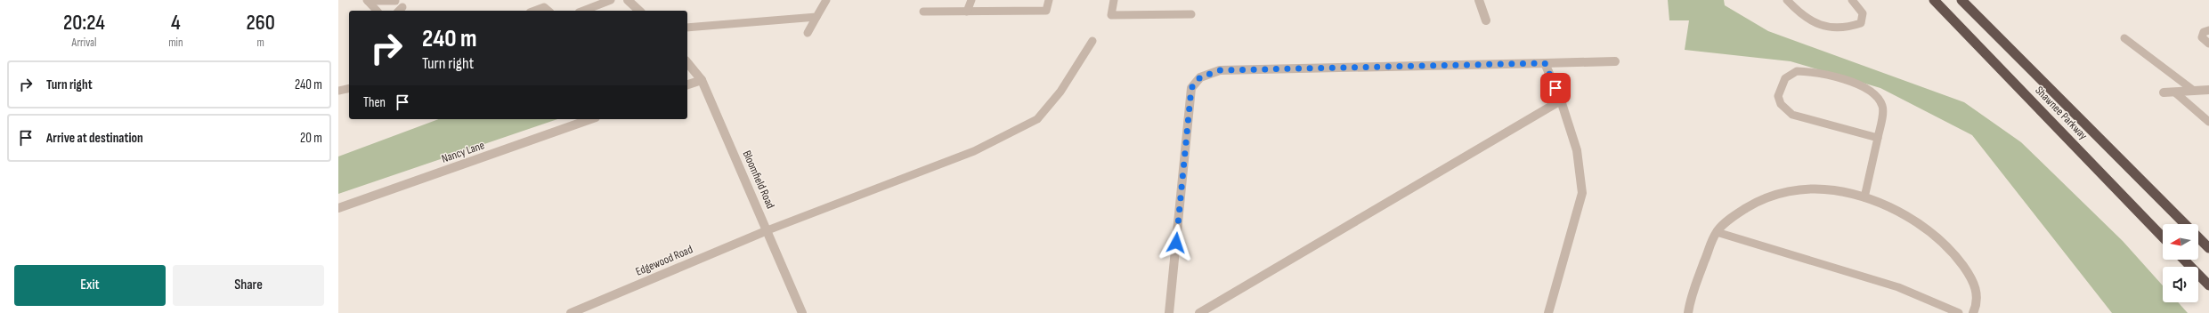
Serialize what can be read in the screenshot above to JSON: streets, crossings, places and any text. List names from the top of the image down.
{
  "streets": {
    "highway": ["Shawnee Parkway"],
    "street": ["Nancy Lane", "Bloomfield Road", "Edgewood Road"]
  },
  "crossings": [
    ["Bloomfield Road", "Edgewood Road"]
  ],
  "north": "left",
  "page": {
    "eta": [
      "20:24",
      "Arrival",
      "4",
      "min",
      "260",
      "m"
    ],
    "turn": ["240 m", "Turn right"],
    "list": [
      {
        "name": "Turn right",
        "value": "240 m"
      },
      {
        "name": "Arrive at destination",
        "value": "20 m"
      }
    ],
    "then": "Then",
    "buttons": ["Exit", "Share"]
  }
}
